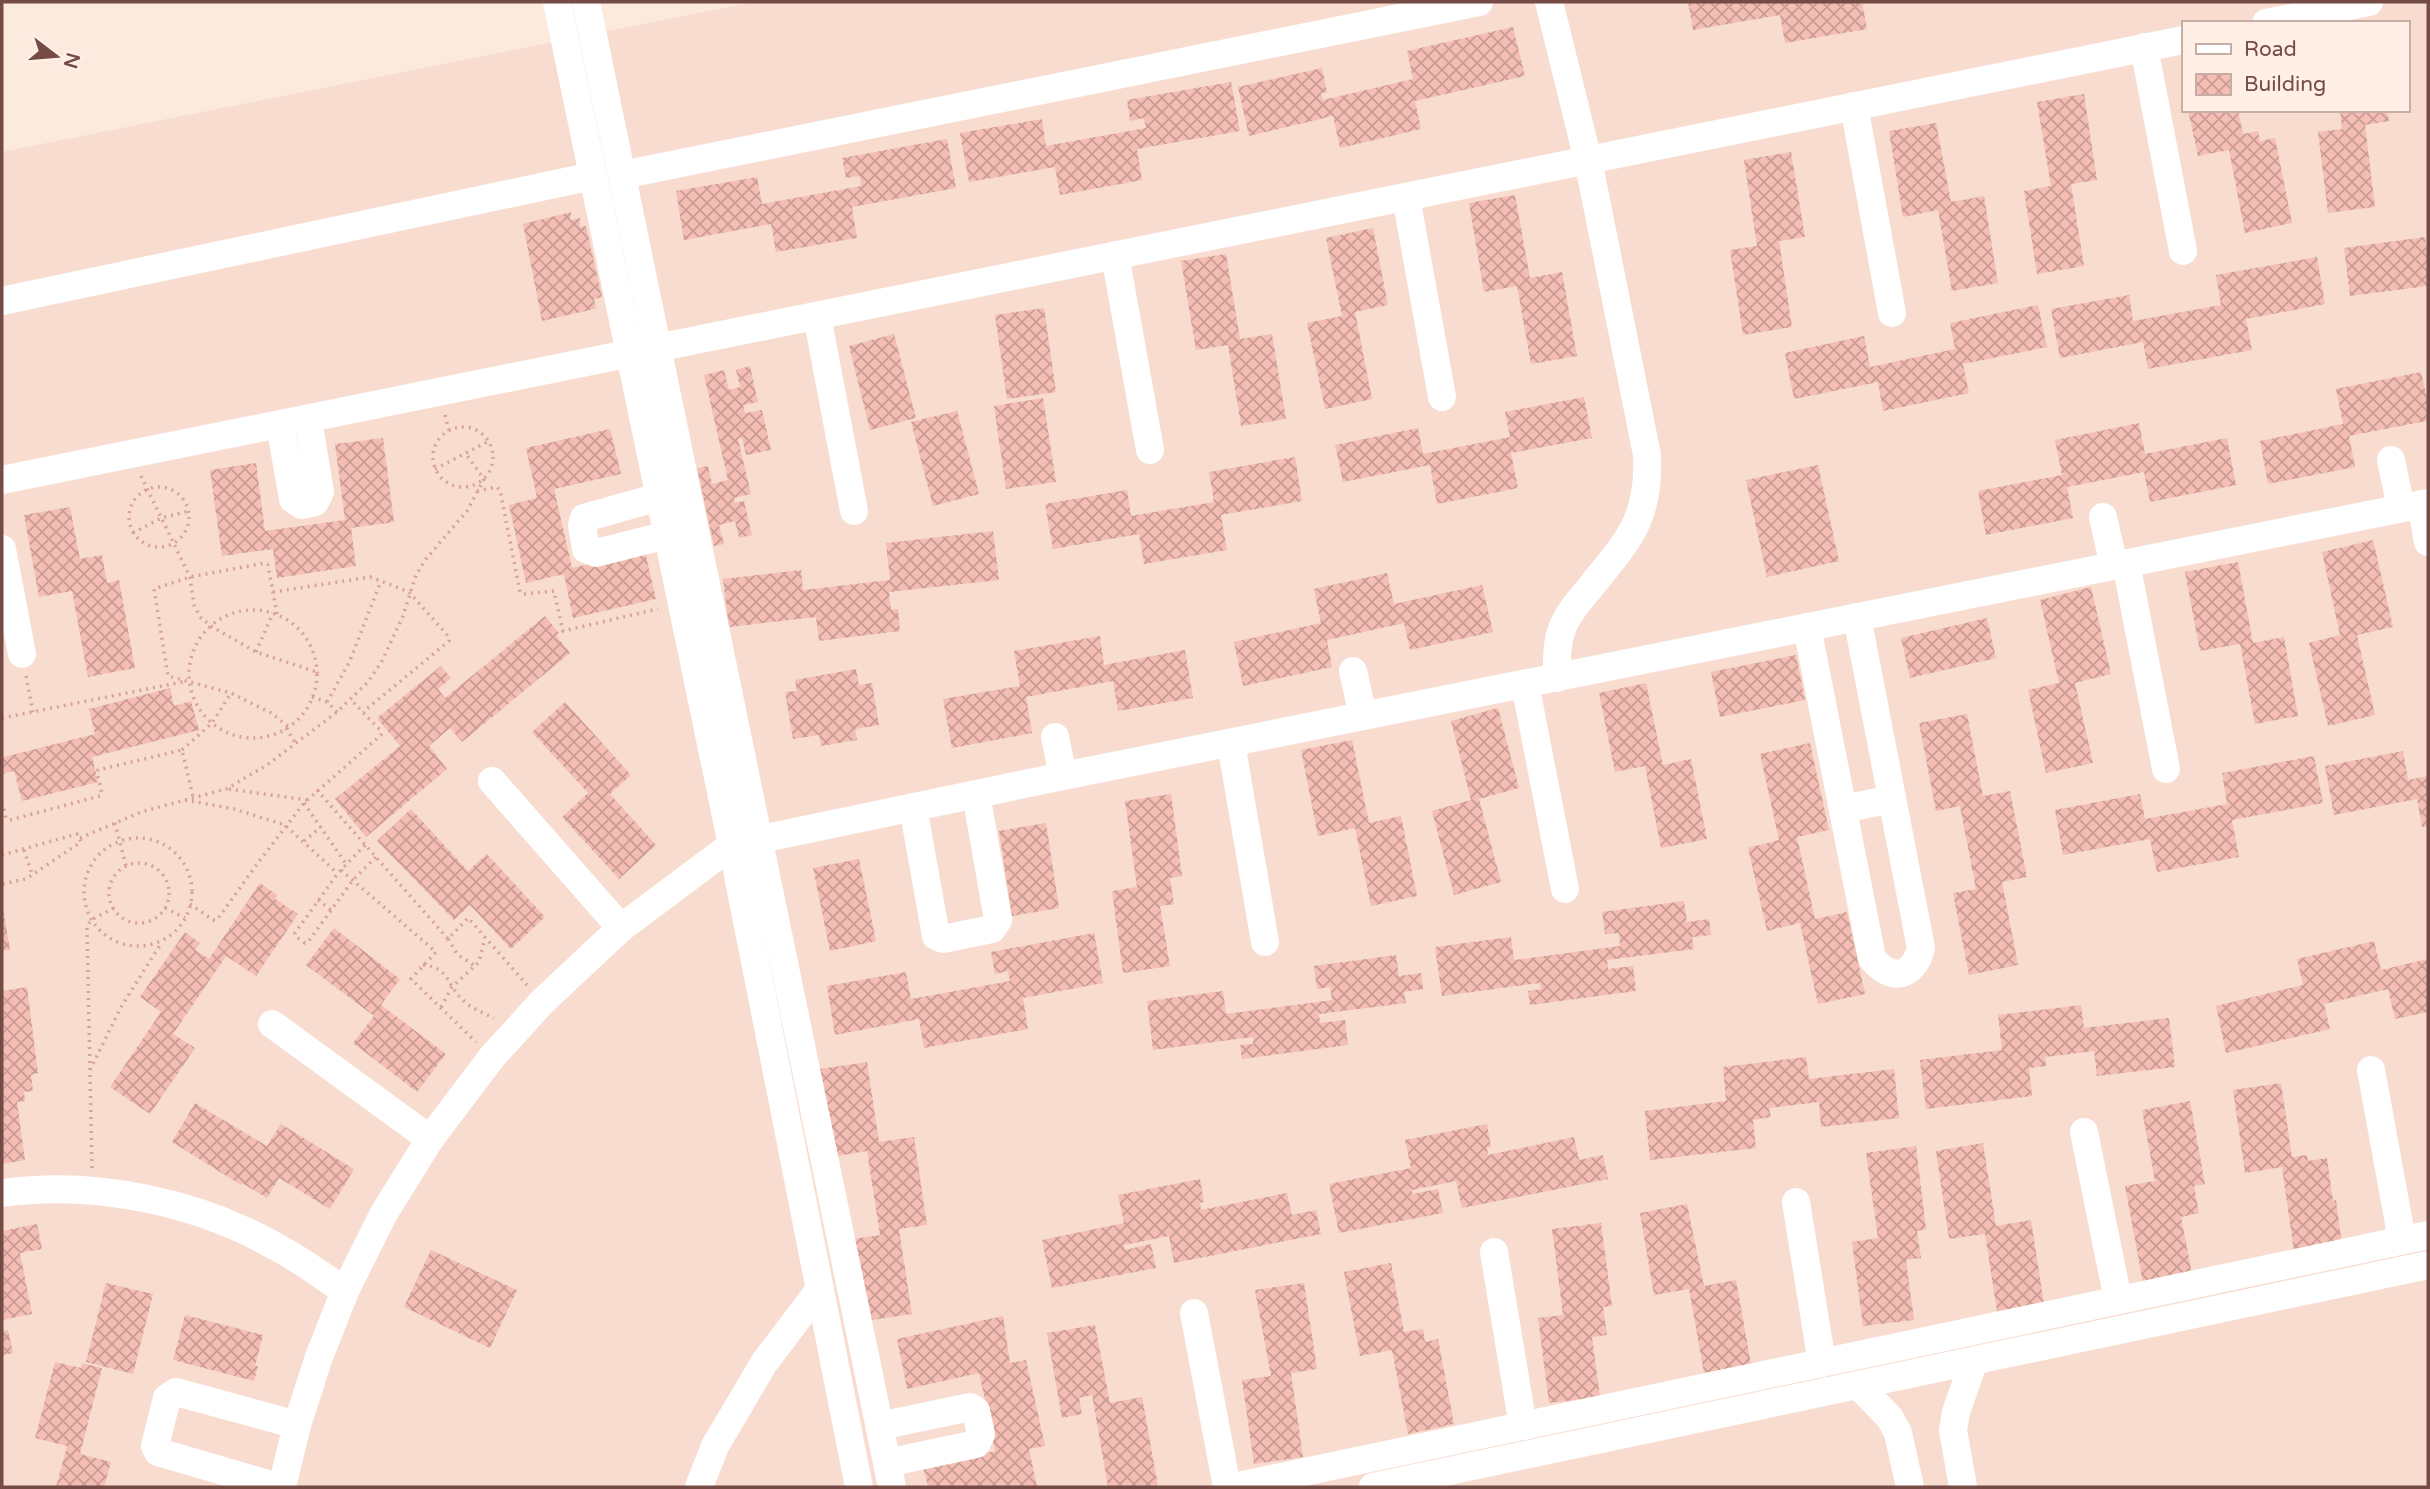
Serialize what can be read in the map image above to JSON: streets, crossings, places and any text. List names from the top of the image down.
{
  "legend": ["Road", "Building"],
  "north": "right"
}
